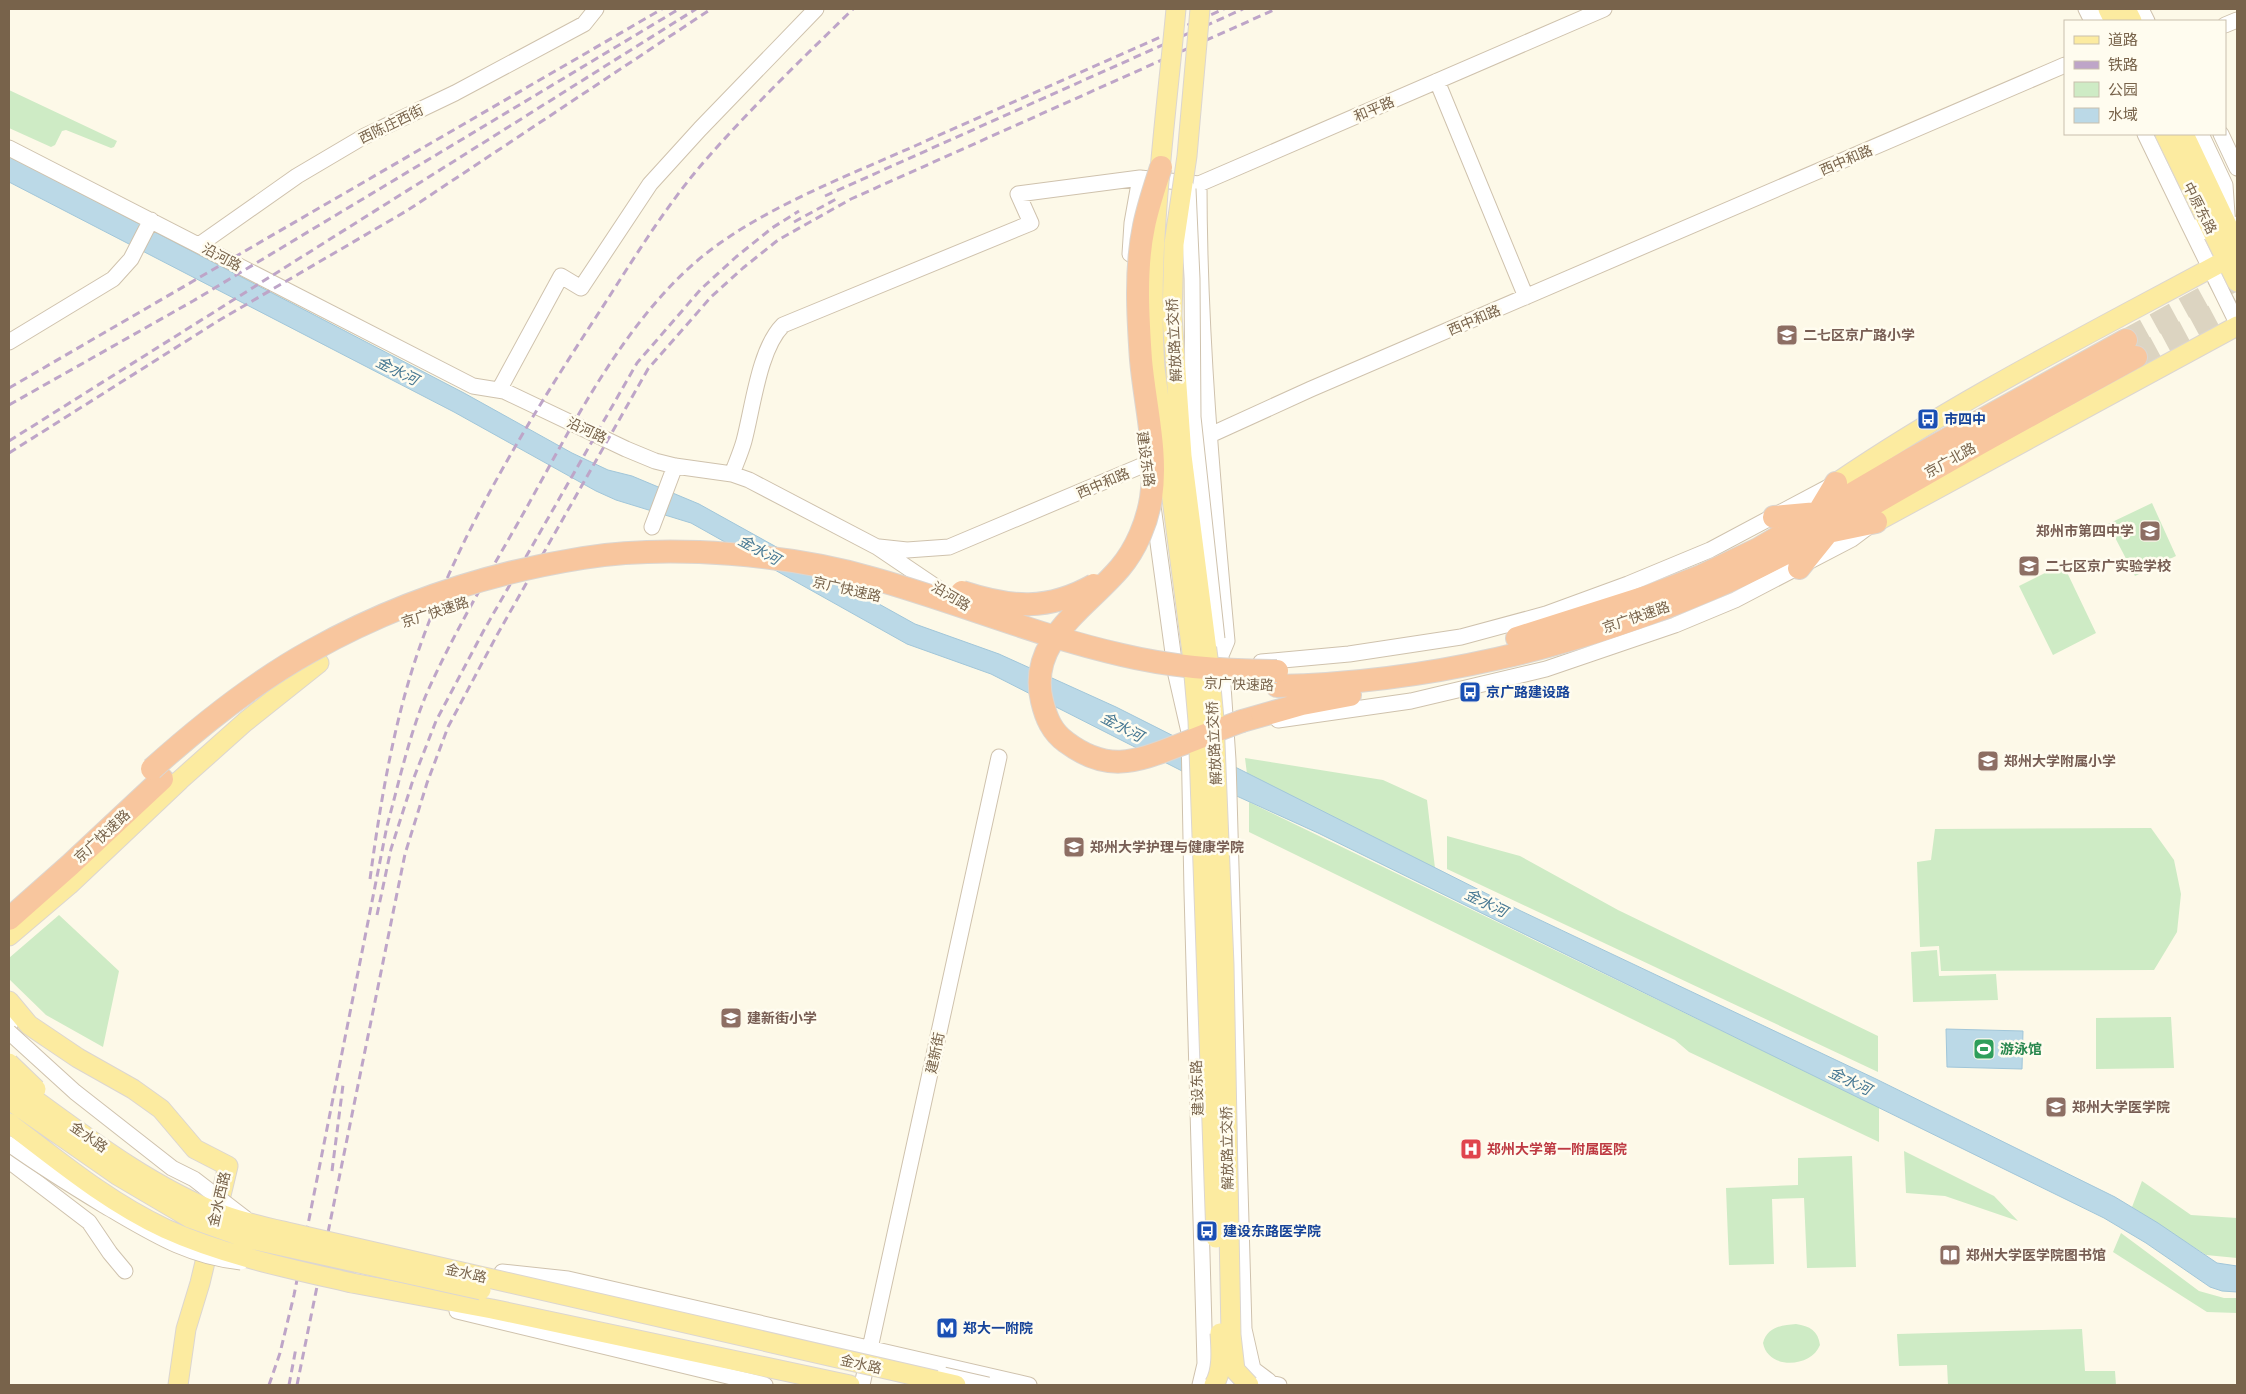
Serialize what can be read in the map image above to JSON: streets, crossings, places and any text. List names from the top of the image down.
{
  "streets": {
    "highway": ["京广北路", "京广快速路"],
    "main road": [
      "中原东路",
      "解放路立交桥",
      "金水路",
      "金水西路"
    ],
    "street": [
      "和平路",
      "西陈庄西街",
      "西中和路",
      "沿河路",
      "建设东路",
      "建新街"
    ]
  },
  "crossings": [
    ["和平路", "沿河路"],
    ["和平路", "建设东路"],
    ["西陈庄西街", "沿河路"],
    ["西中和路", "沿河路"],
    ["西中和路", "建设东路"],
    ["沿河路", "建设东路"],
    ["京广北路", "京广快速路"]
  ],
  "water": ["金水河"],
  "places": {
    "school or university": [
      "二七区京广路小学",
      "郑州市第四中学",
      "二七区京广实验学校",
      "郑州大学附属小学",
      "郑州大学护理与健康学院",
      "建新街小学",
      "郑州大学医学院"
    ],
    "bus stop": ["市四中", "京广路建设路", "建设东路医学院"],
    "sports": ["游泳馆"],
    "hospital": ["郑州大学第一附属医院"],
    "library": ["郑州大学医学院图书馆"],
    "metro station": ["郑大一附院"]
  },
  "legend": [
    "道路",
    "铁路",
    "公园",
    "水域"
  ]
}
